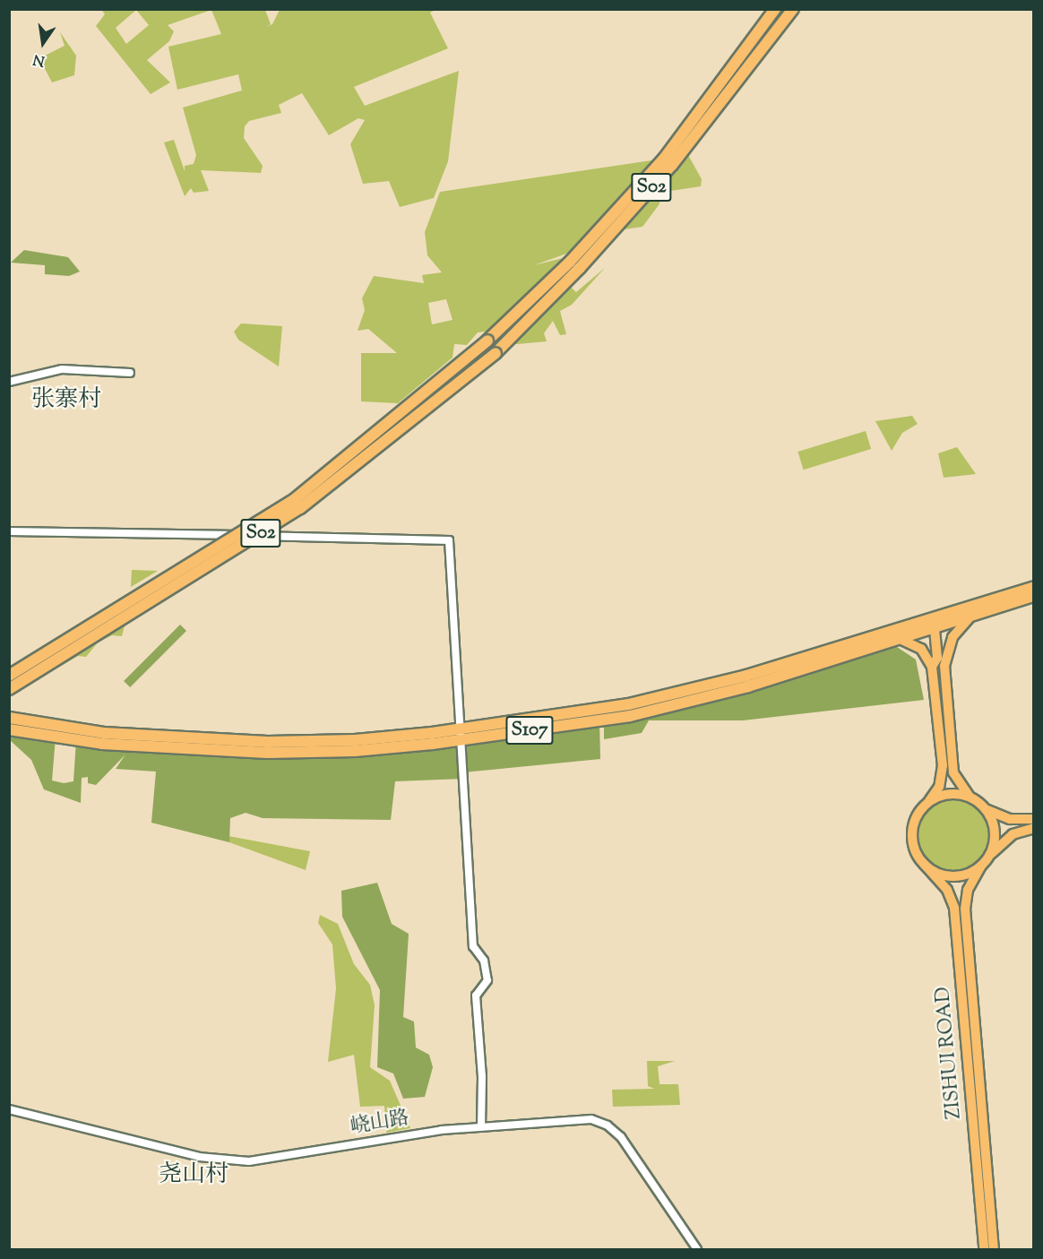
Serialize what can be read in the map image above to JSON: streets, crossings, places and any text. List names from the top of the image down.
{
  "streets": {
    "highway": ["S02", "S107"],
    "main road": ["ZISHUI ROAD"],
    "street": ["峣山路"]
  },
  "districts": ["张寨村", "尧山村"],
  "north": "bottom"
}
